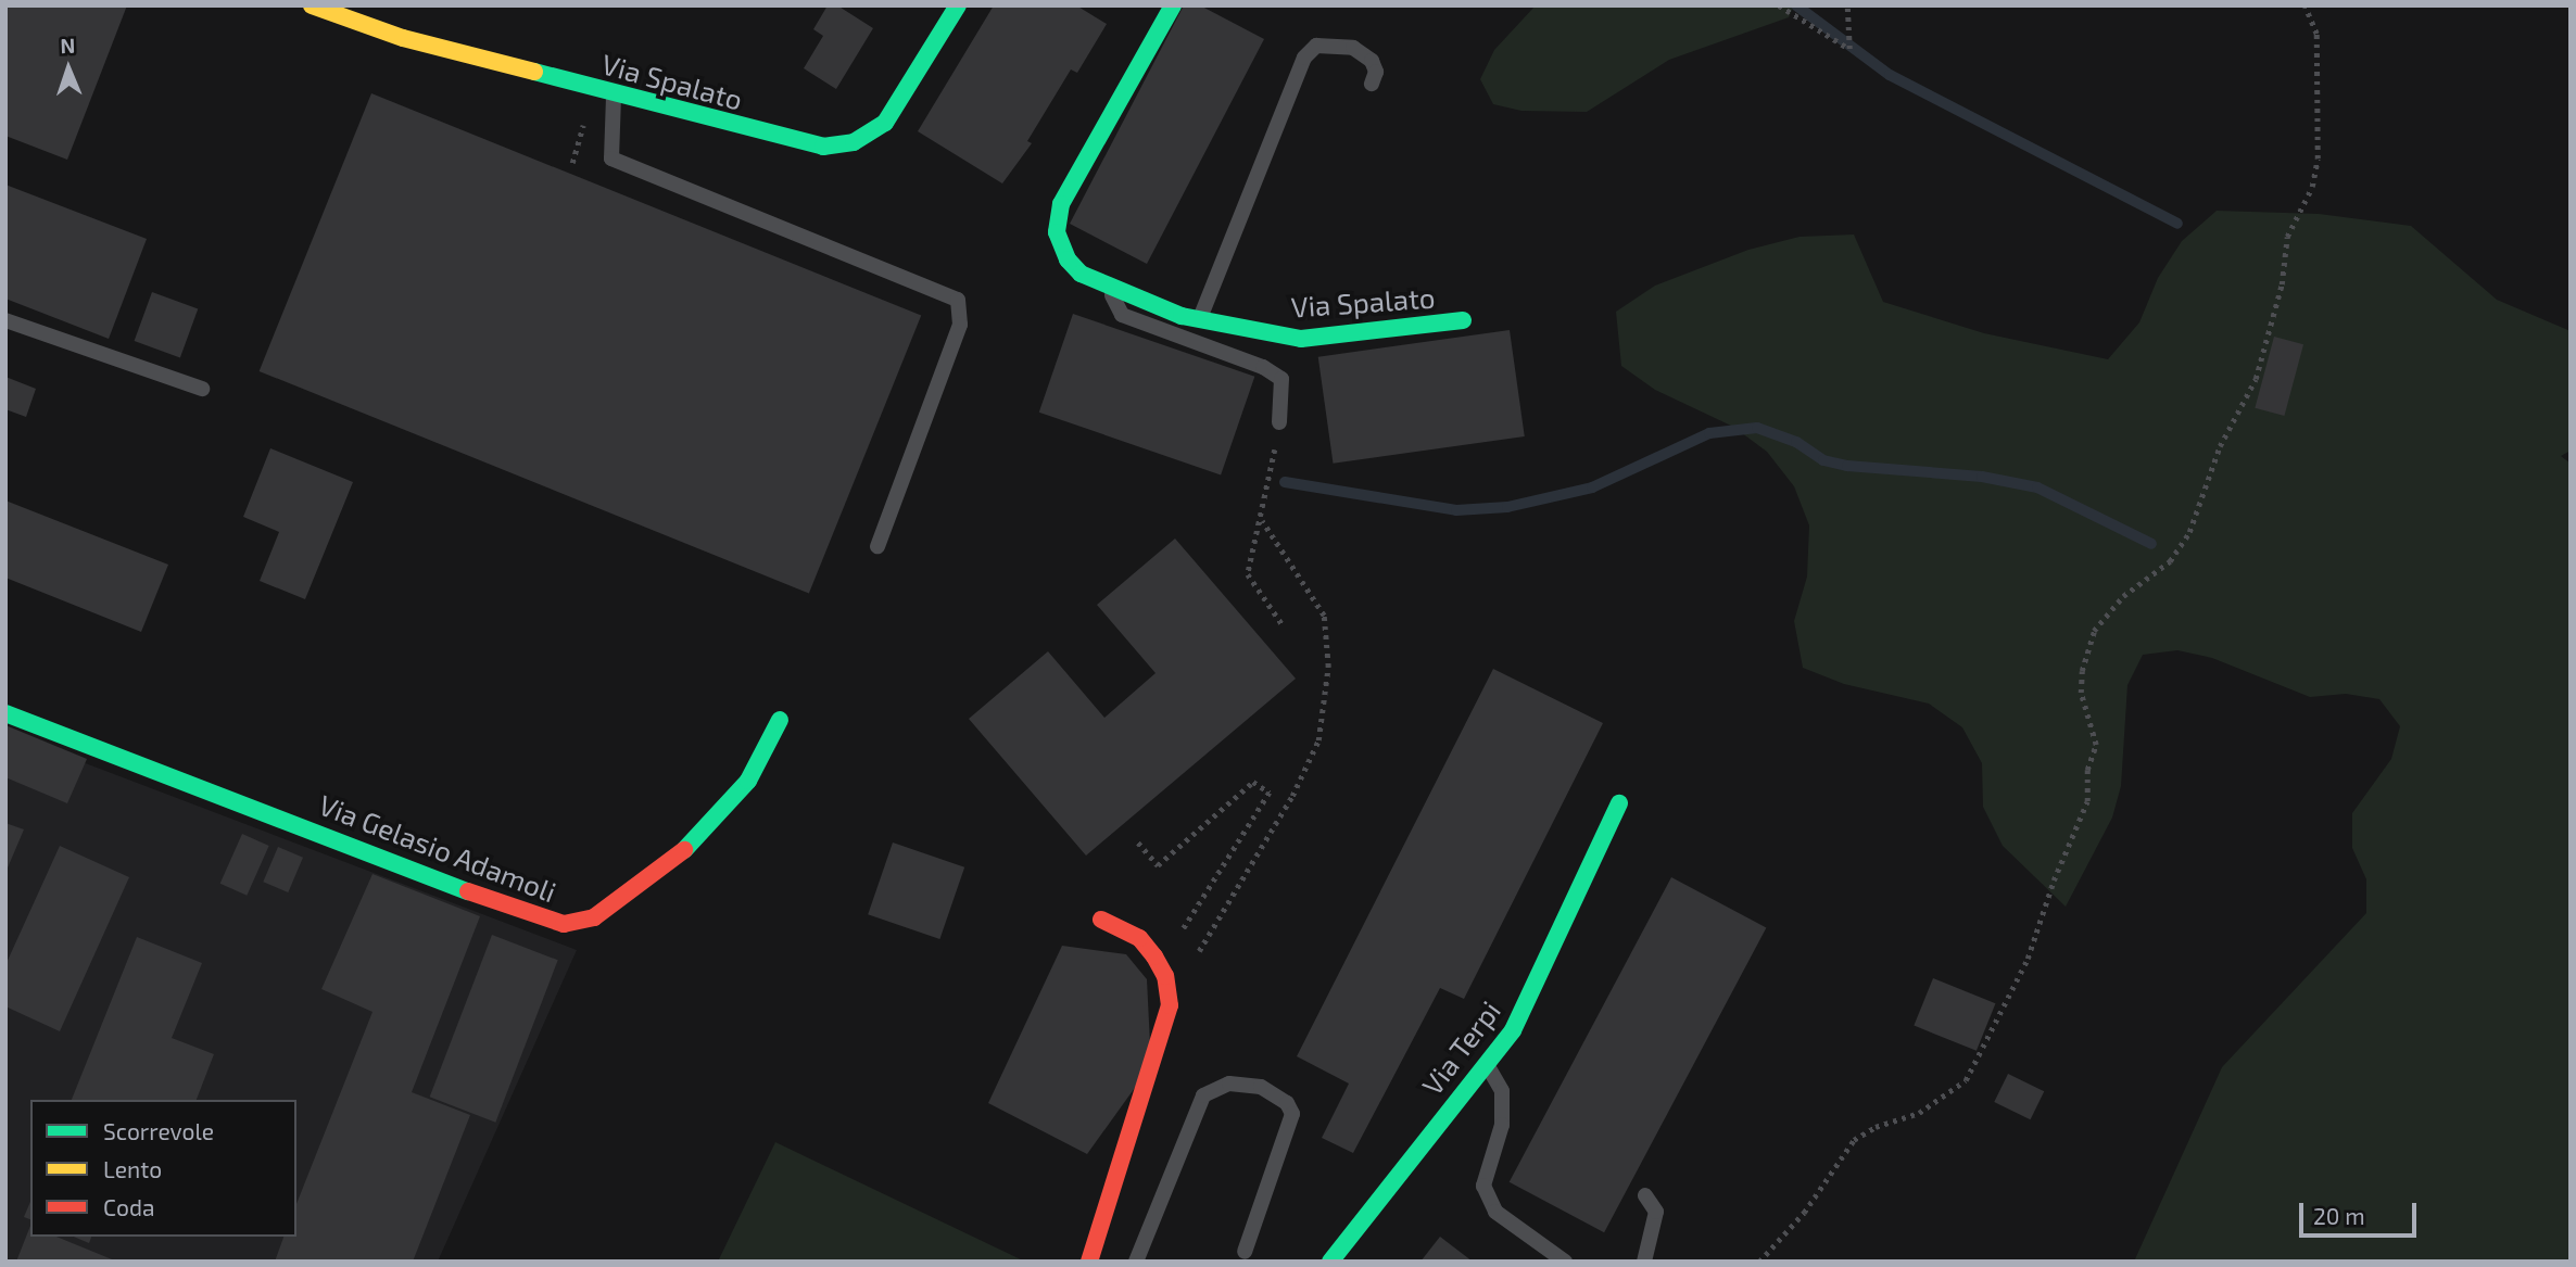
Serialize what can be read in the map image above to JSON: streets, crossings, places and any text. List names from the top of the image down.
{
  "streets": {
    "street": ["Via Spalato", "Via Gelasio Adamoli", "Via Terpi"]
  },
  "legend": ["Scorrevole", "Lento", "Coda"],
  "scale_bar": "20 m",
  "north": "top"
}
